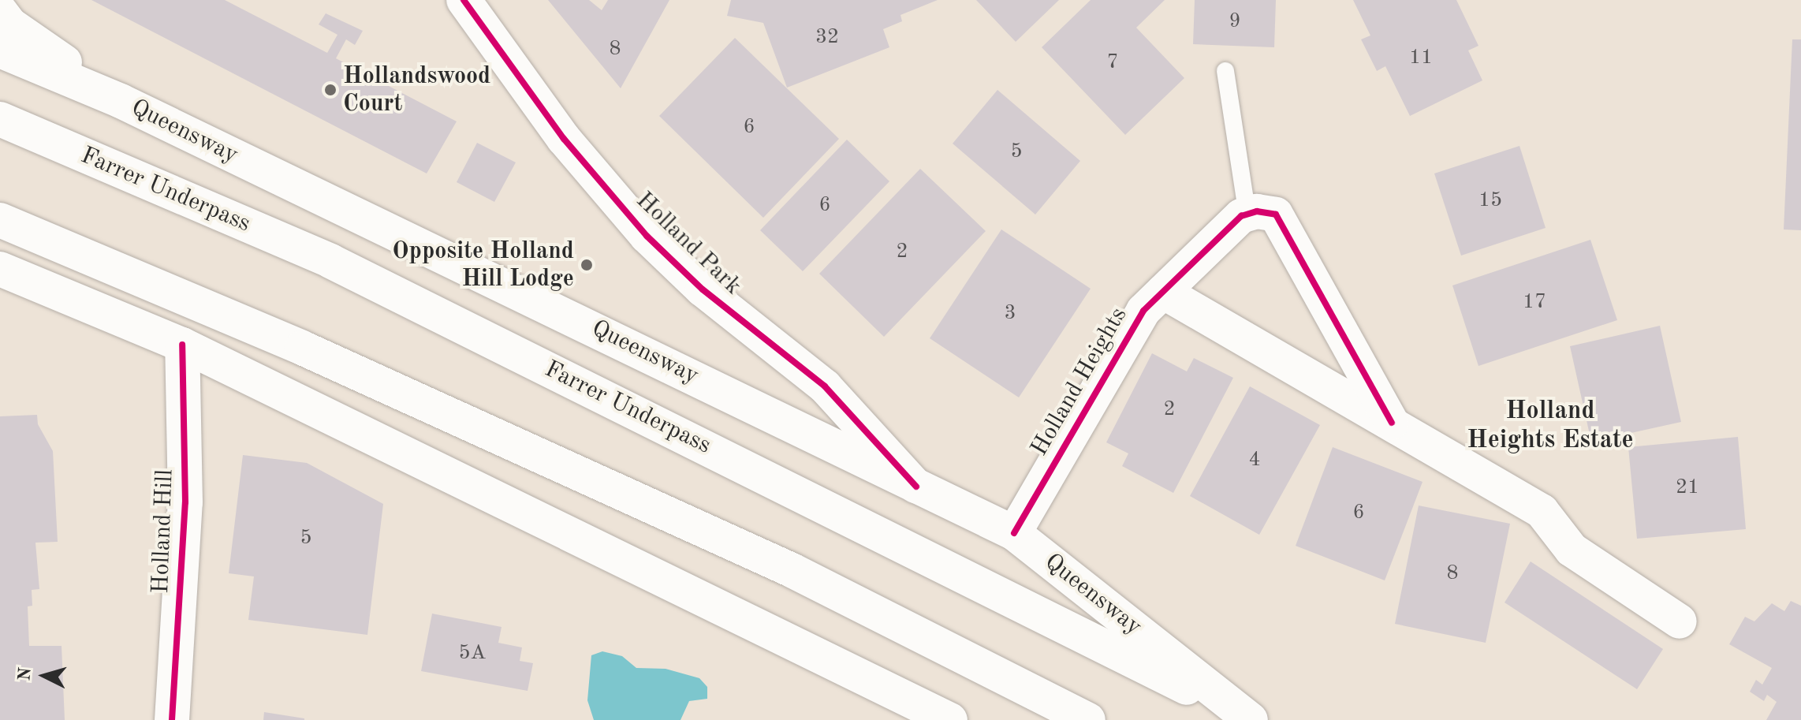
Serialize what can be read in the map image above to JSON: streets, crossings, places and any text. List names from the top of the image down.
{
  "streets": {
    "main road": [
      "Queensway",
      "Farrer Underpass",
      "Holland Park",
      "Holland Heights",
      "Holland Hill"
    ]
  },
  "crossings": [
    ["Queensway", "Farrer Underpass"],
    ["Queensway", "Holland Park"],
    ["Queensway", "Holland Heights"]
  ],
  "districts": ["Holland Heights Estate"],
  "places": ["Hollandswood Court", "Opposite Holland Hill Lodge"],
  "house_numbers": [
    "9",
    "32",
    "8",
    "11",
    "7",
    "6",
    "5",
    "15",
    "6",
    "2",
    "17",
    "3",
    "2",
    "4",
    "21",
    "6",
    "5",
    "8",
    "5A"
  ],
  "north": "left"
}
